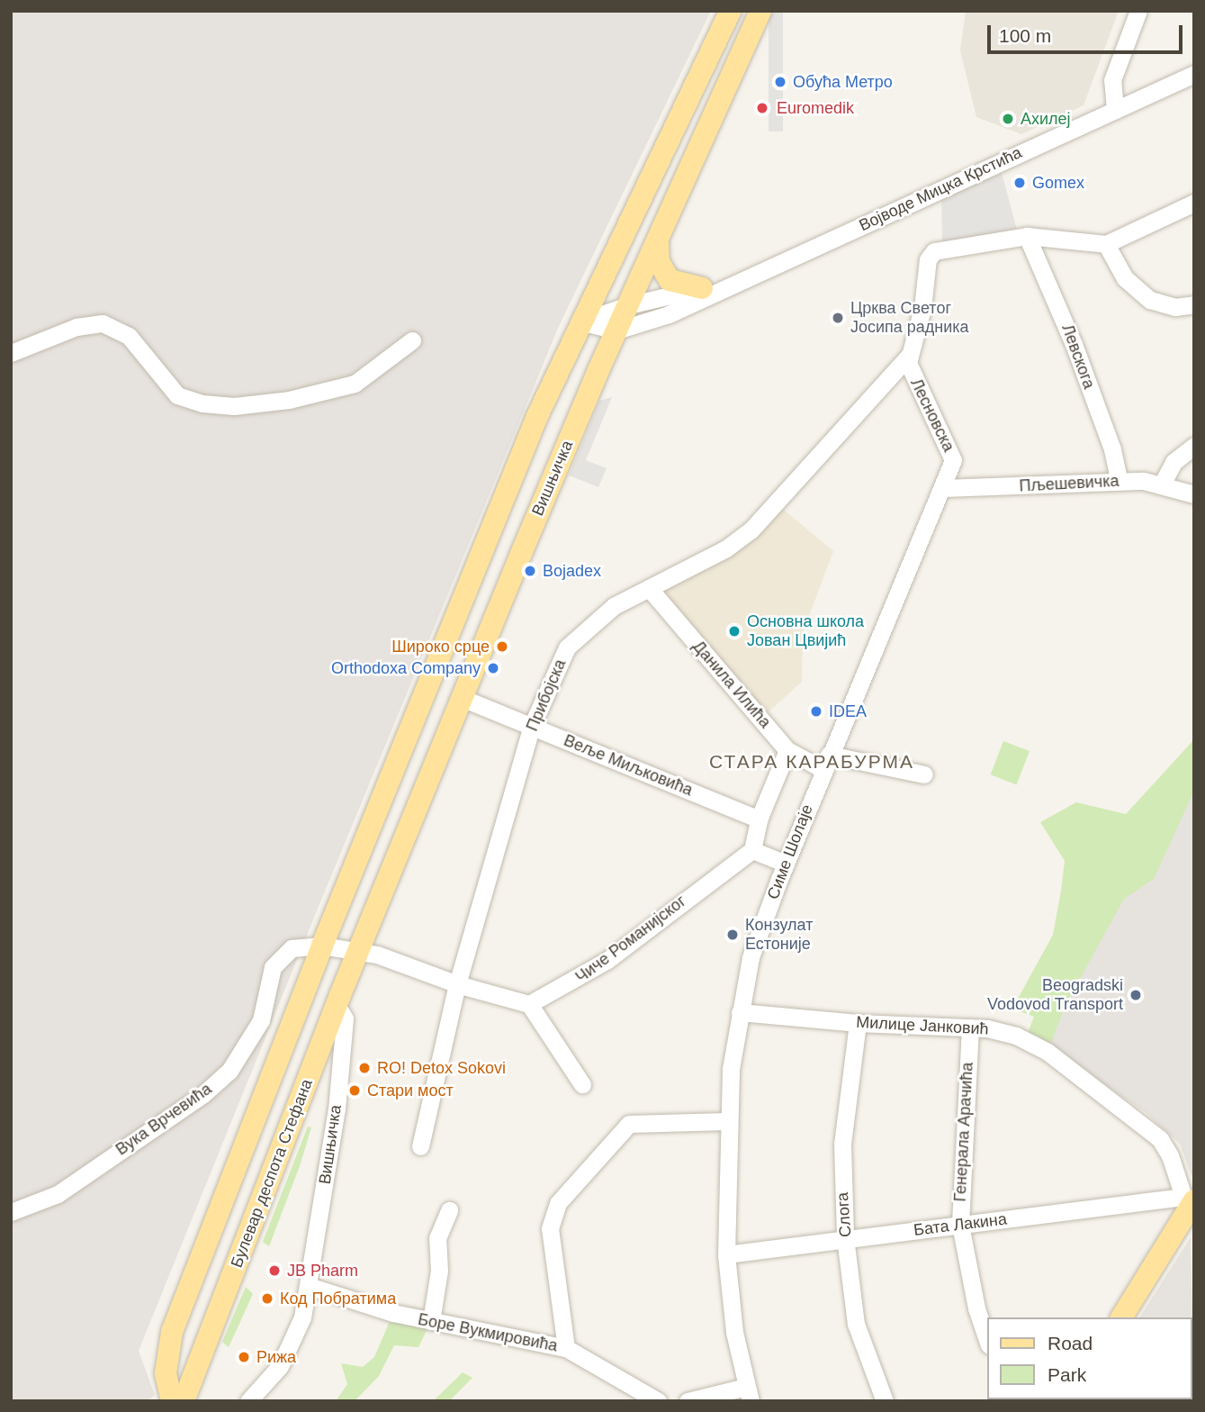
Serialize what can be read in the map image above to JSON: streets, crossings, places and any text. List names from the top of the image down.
{
  "streets": {
    "main road": ["Вишњичка", "Булевар деспота Стефана"],
    "street": [
      "Војводе Мицка Крстића",
      "Левскога",
      "Лесновска",
      "Пљешевичка",
      "Данила Илића",
      "Прибојска",
      "Веље Миљковића",
      "Симе Шолаје",
      "Чиче Романијског",
      "Милице Јанковић",
      "Вука Врчевића",
      "Генерала Арачића",
      "Слога",
      "Бата Лакина",
      "Боре Вукмировића"
    ]
  },
  "crossings": [
    ["Војводе Мицка Крстића", "Вишњичка"],
    ["Левскога", "Пљешевичка"],
    ["Лесновска", "Пљешевичка"],
    ["Лесновска", "Прибојска"],
    ["Лесновска", "Симе Шолаје"],
    ["Вишњичка", "Веље Миљковића"],
    ["Вишњичка", "Вука Врчевића"],
    ["Вишњичка", "Булевар деспота Стефана"],
    ["Вишњичка", "Боре Вукмировића"],
    ["Пљешевичка", "Симе Шолаје"],
    ["Данила Илића", "Прибојска"],
    ["Данила Илића", "Симе Шолаје"],
    ["Прибојска", "Веље Миљковића"],
    ["Симе Шолаје", "Милице Јанковић"],
    ["Симе Шолаје", "Бата Лакина"],
    ["Милице Јанковић", "Генерала Арачића"],
    ["Милице Јанковић", "Слога"],
    ["Милице Јанковић", "Бата Лакина"],
    ["Вука Врчевића", "Булевар деспота Стефана"],
    ["Генерала Арачића", "Бата Лакина"],
    ["Слога", "Бата Лакина"]
  ],
  "districts": ["СТАРА КАРАБУРМА"],
  "places": [
    "Обућа Метро",
    "Euromedik",
    "Ахилеј",
    "Gomex",
    "Црква Светог Јосипа радника",
    "Bojadex",
    "Основна школа Јован Цвијић",
    "Широко срце",
    "Orthodoxa Company",
    "IDEA",
    "Конзулат Естоније",
    "Beogradski Vodovod Transport",
    "RO! Detox Sokovi",
    "Стари мост",
    "JB Pharm",
    "Код Побратима",
    "Рижа"
  ],
  "legend": ["Road", "Park"],
  "scale_bar": "100 m"
}
